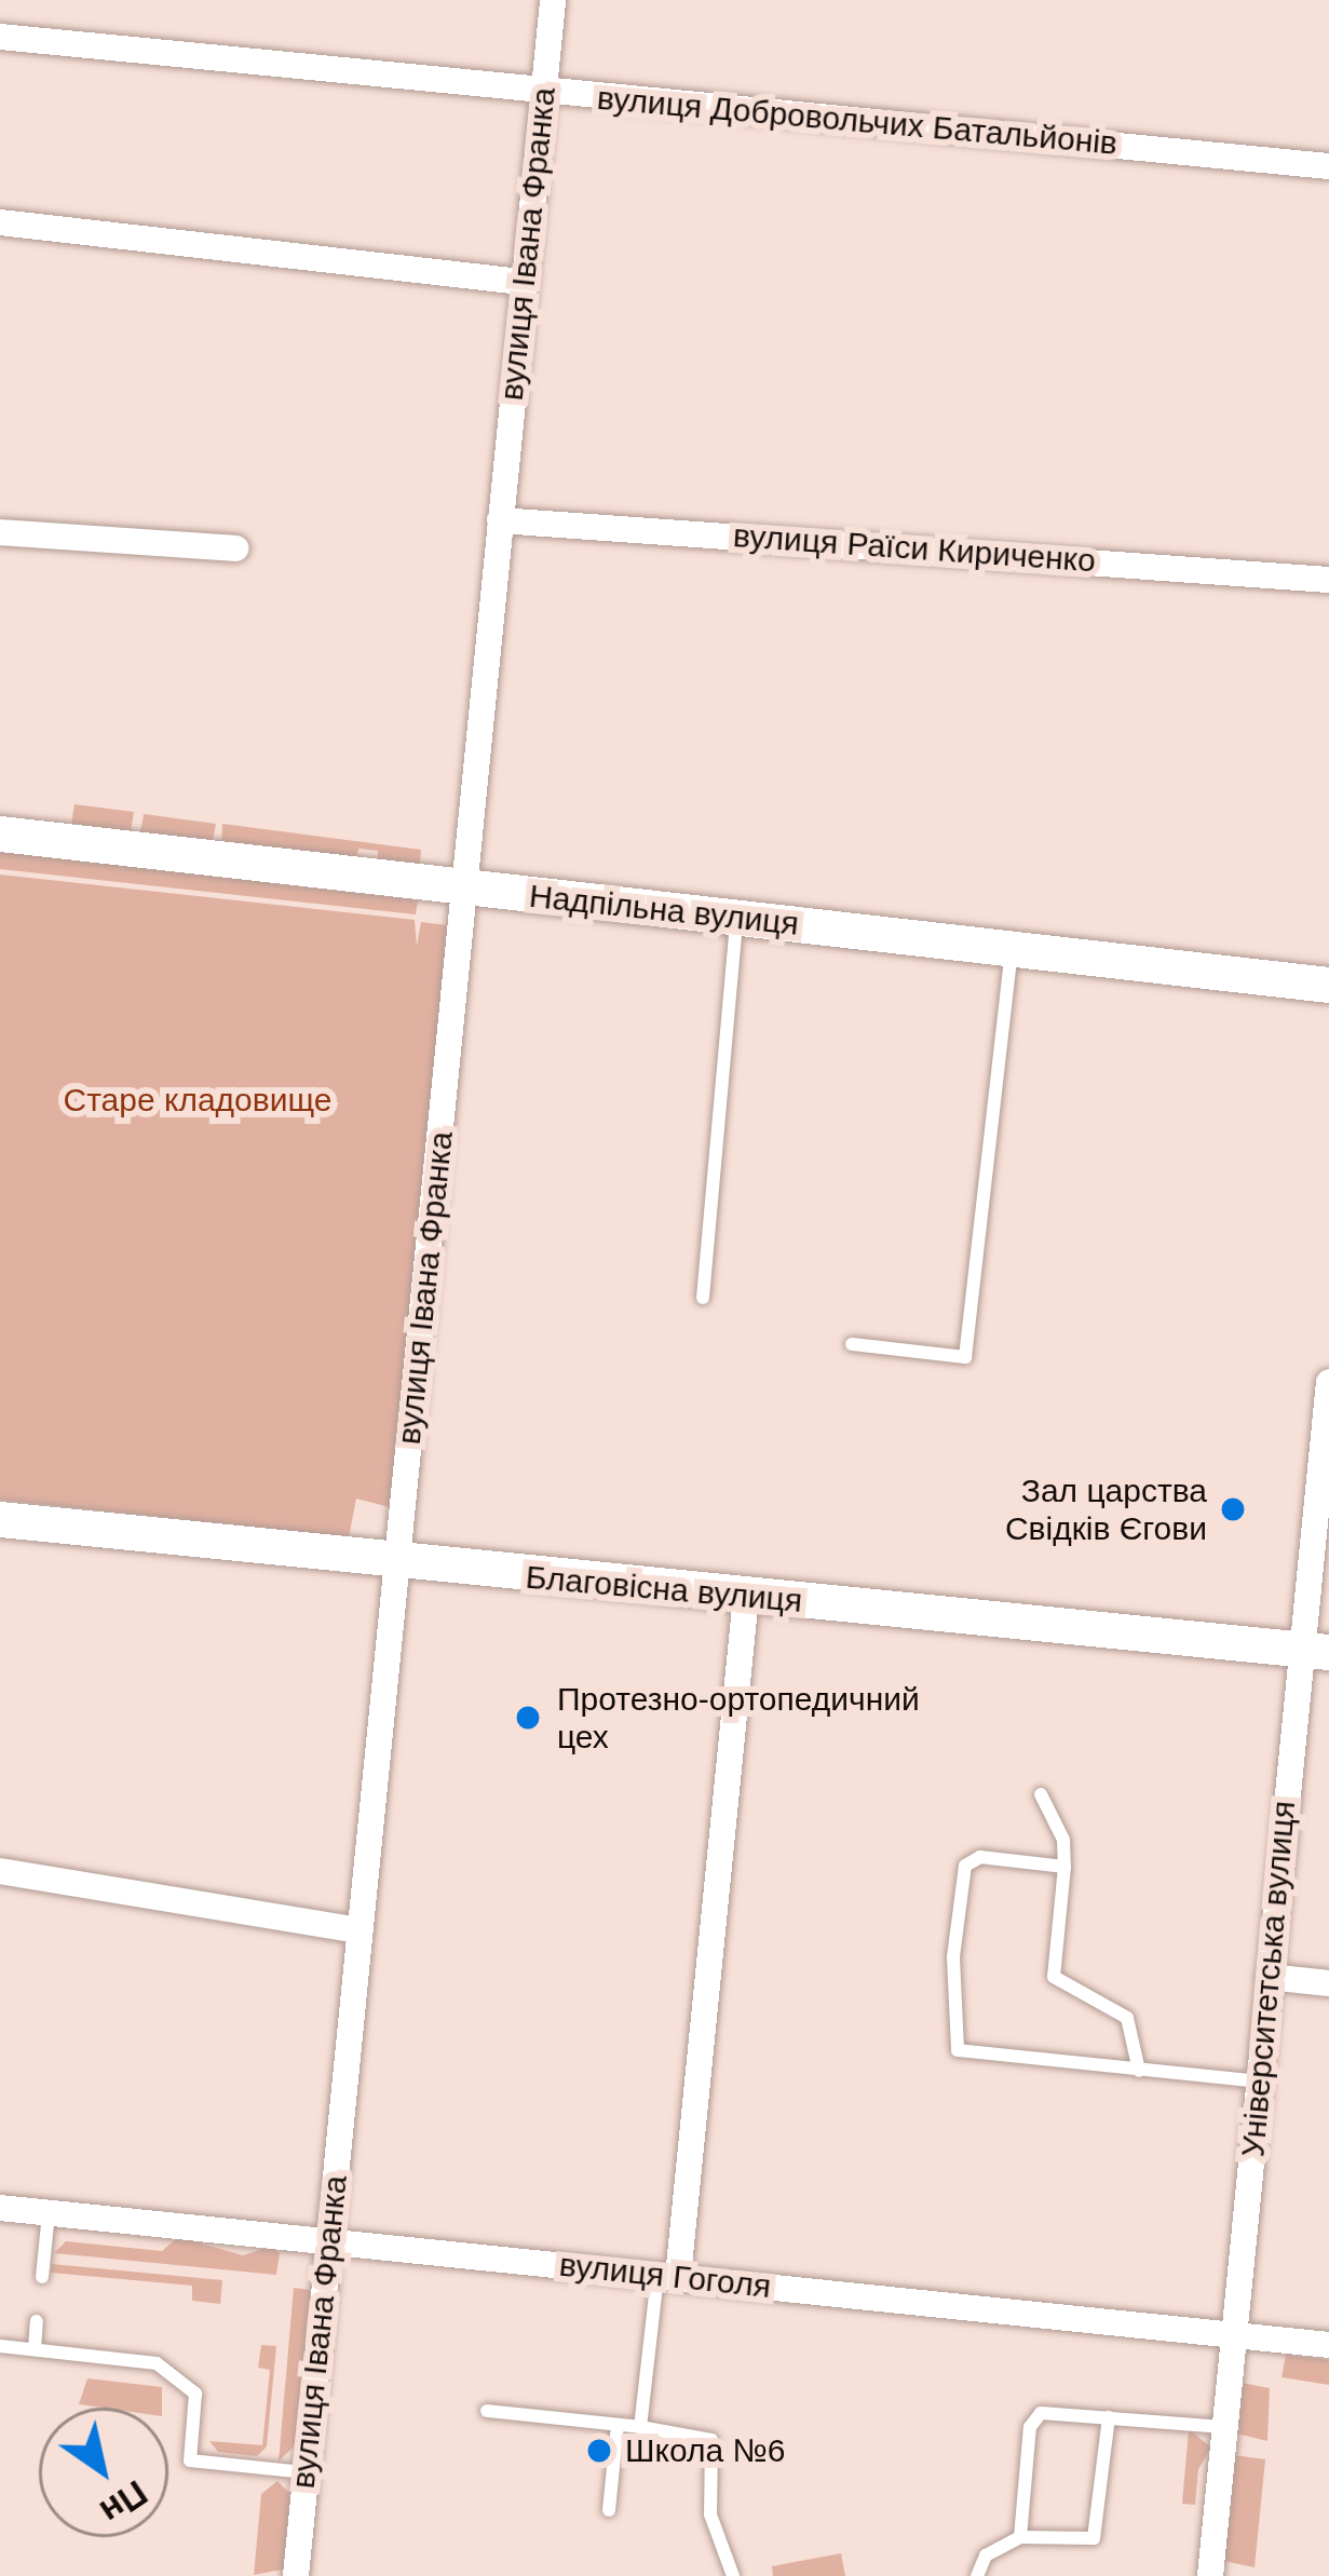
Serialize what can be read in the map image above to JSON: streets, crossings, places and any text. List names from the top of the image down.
{
  "streets": {
    "main road": ["Надпільна вулиця", "Благовісна вулиця"],
    "street": [
      "вулиця Добровольчих Батальйонів",
      "вулиця Івана Франка",
      "вулиця Раїси Кириченко",
      "Університетська вулиця",
      "вулиця Гоголя"
    ]
  },
  "crossings": [
    ["вулиця Добровольчих Батальйонів", "вулиця Івана Франка"],
    ["вулиця Івана Франка", "вулиця Раїси Кириченко"],
    ["вулиця Івана Франка", "Надпільна вулиця"],
    ["вулиця Івана Франка", "Благовісна вулиця"],
    ["вулиця Івана Франка", "вулиця Гоголя"],
    ["Благовісна вулиця", "Університетська вулиця"],
    ["Університетська вулиця", "вулиця Гоголя"]
  ],
  "parks": ["Старе кладовище"],
  "places": ["Зал царства Свідків Єгови", "Протезно-ортопедичний цех", "Школа №6"],
  "north": "bottom right"
}
